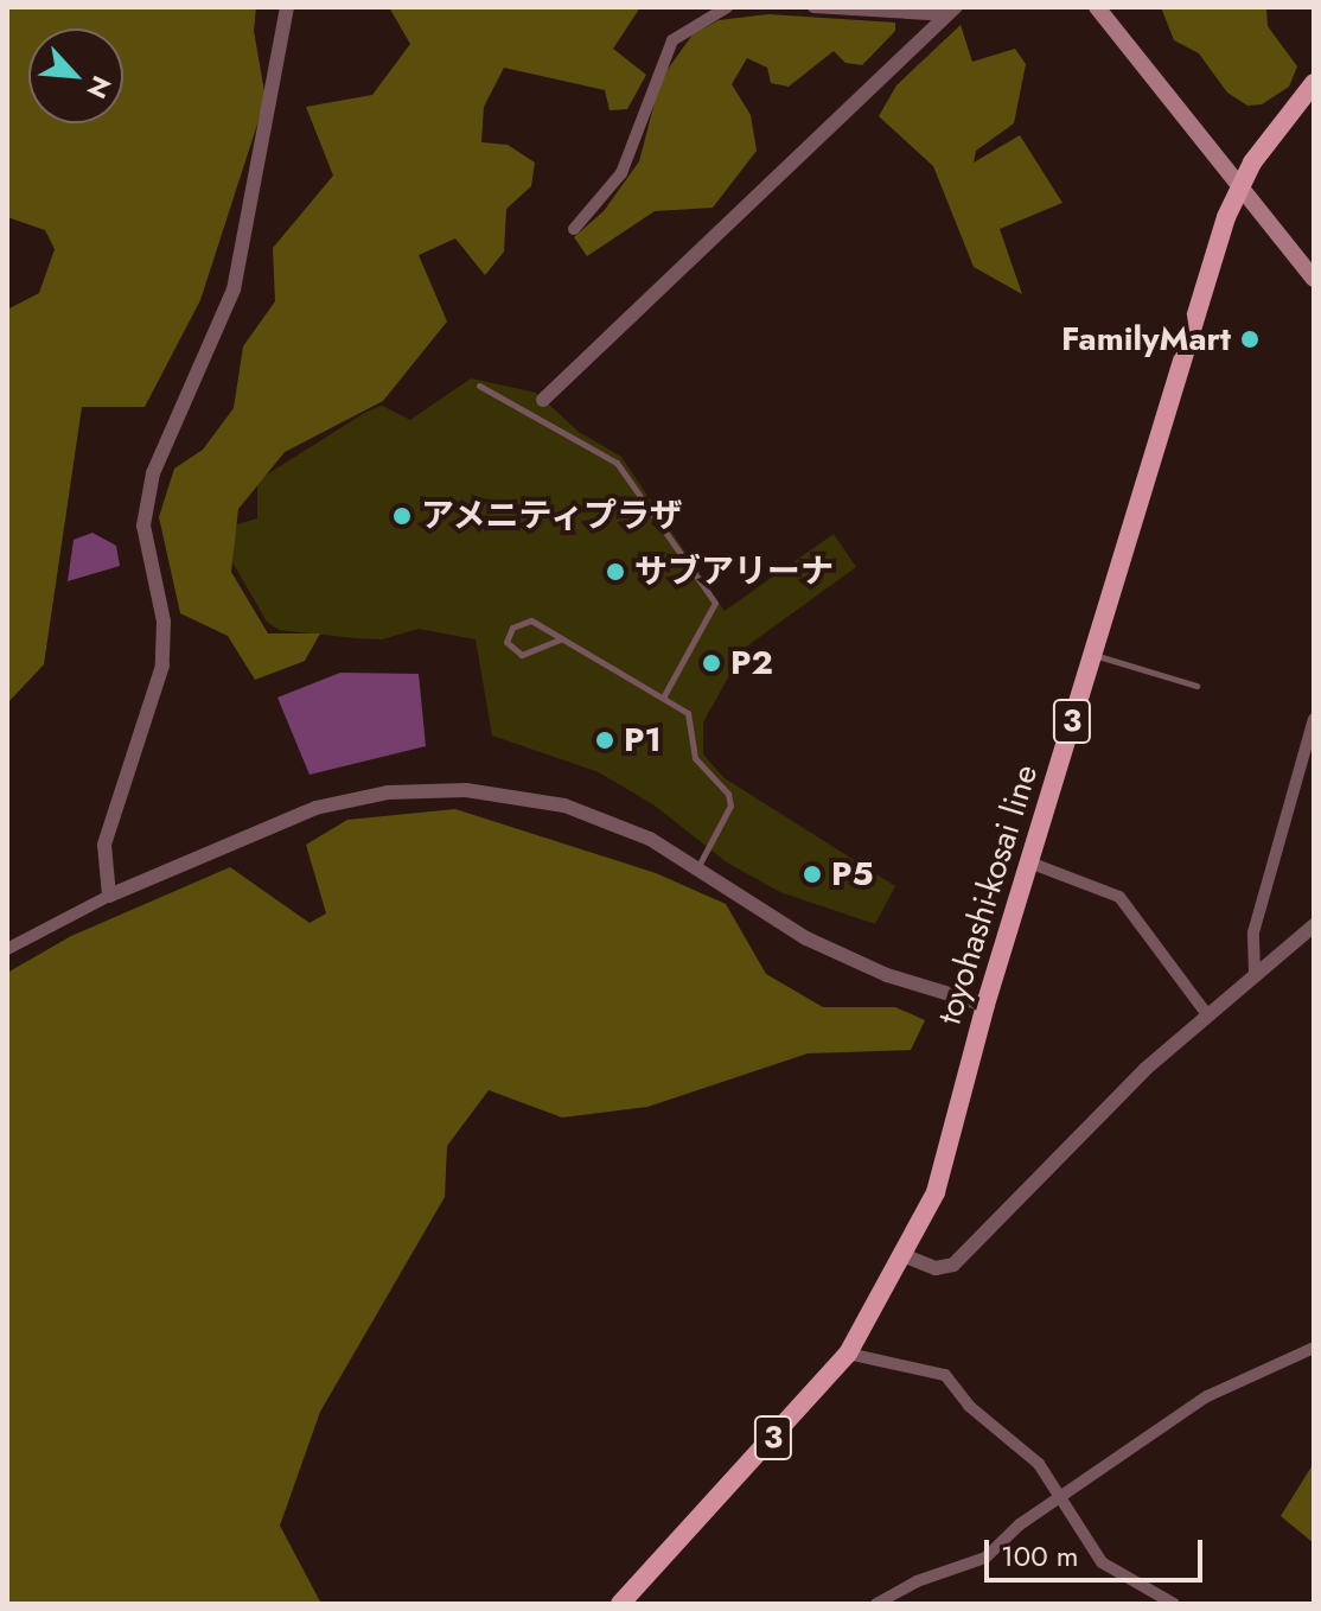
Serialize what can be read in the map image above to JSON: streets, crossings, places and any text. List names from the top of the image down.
{
  "streets": {
    "main road": ["3", "toyohashi-kosai line"]
  },
  "places": [
    "FamilyMart",
    "アメニティプラザ",
    "サブアリーナ",
    "P2",
    "P1",
    "P5"
  ],
  "scale_bar": "100 m",
  "north": "bottom right"
}
